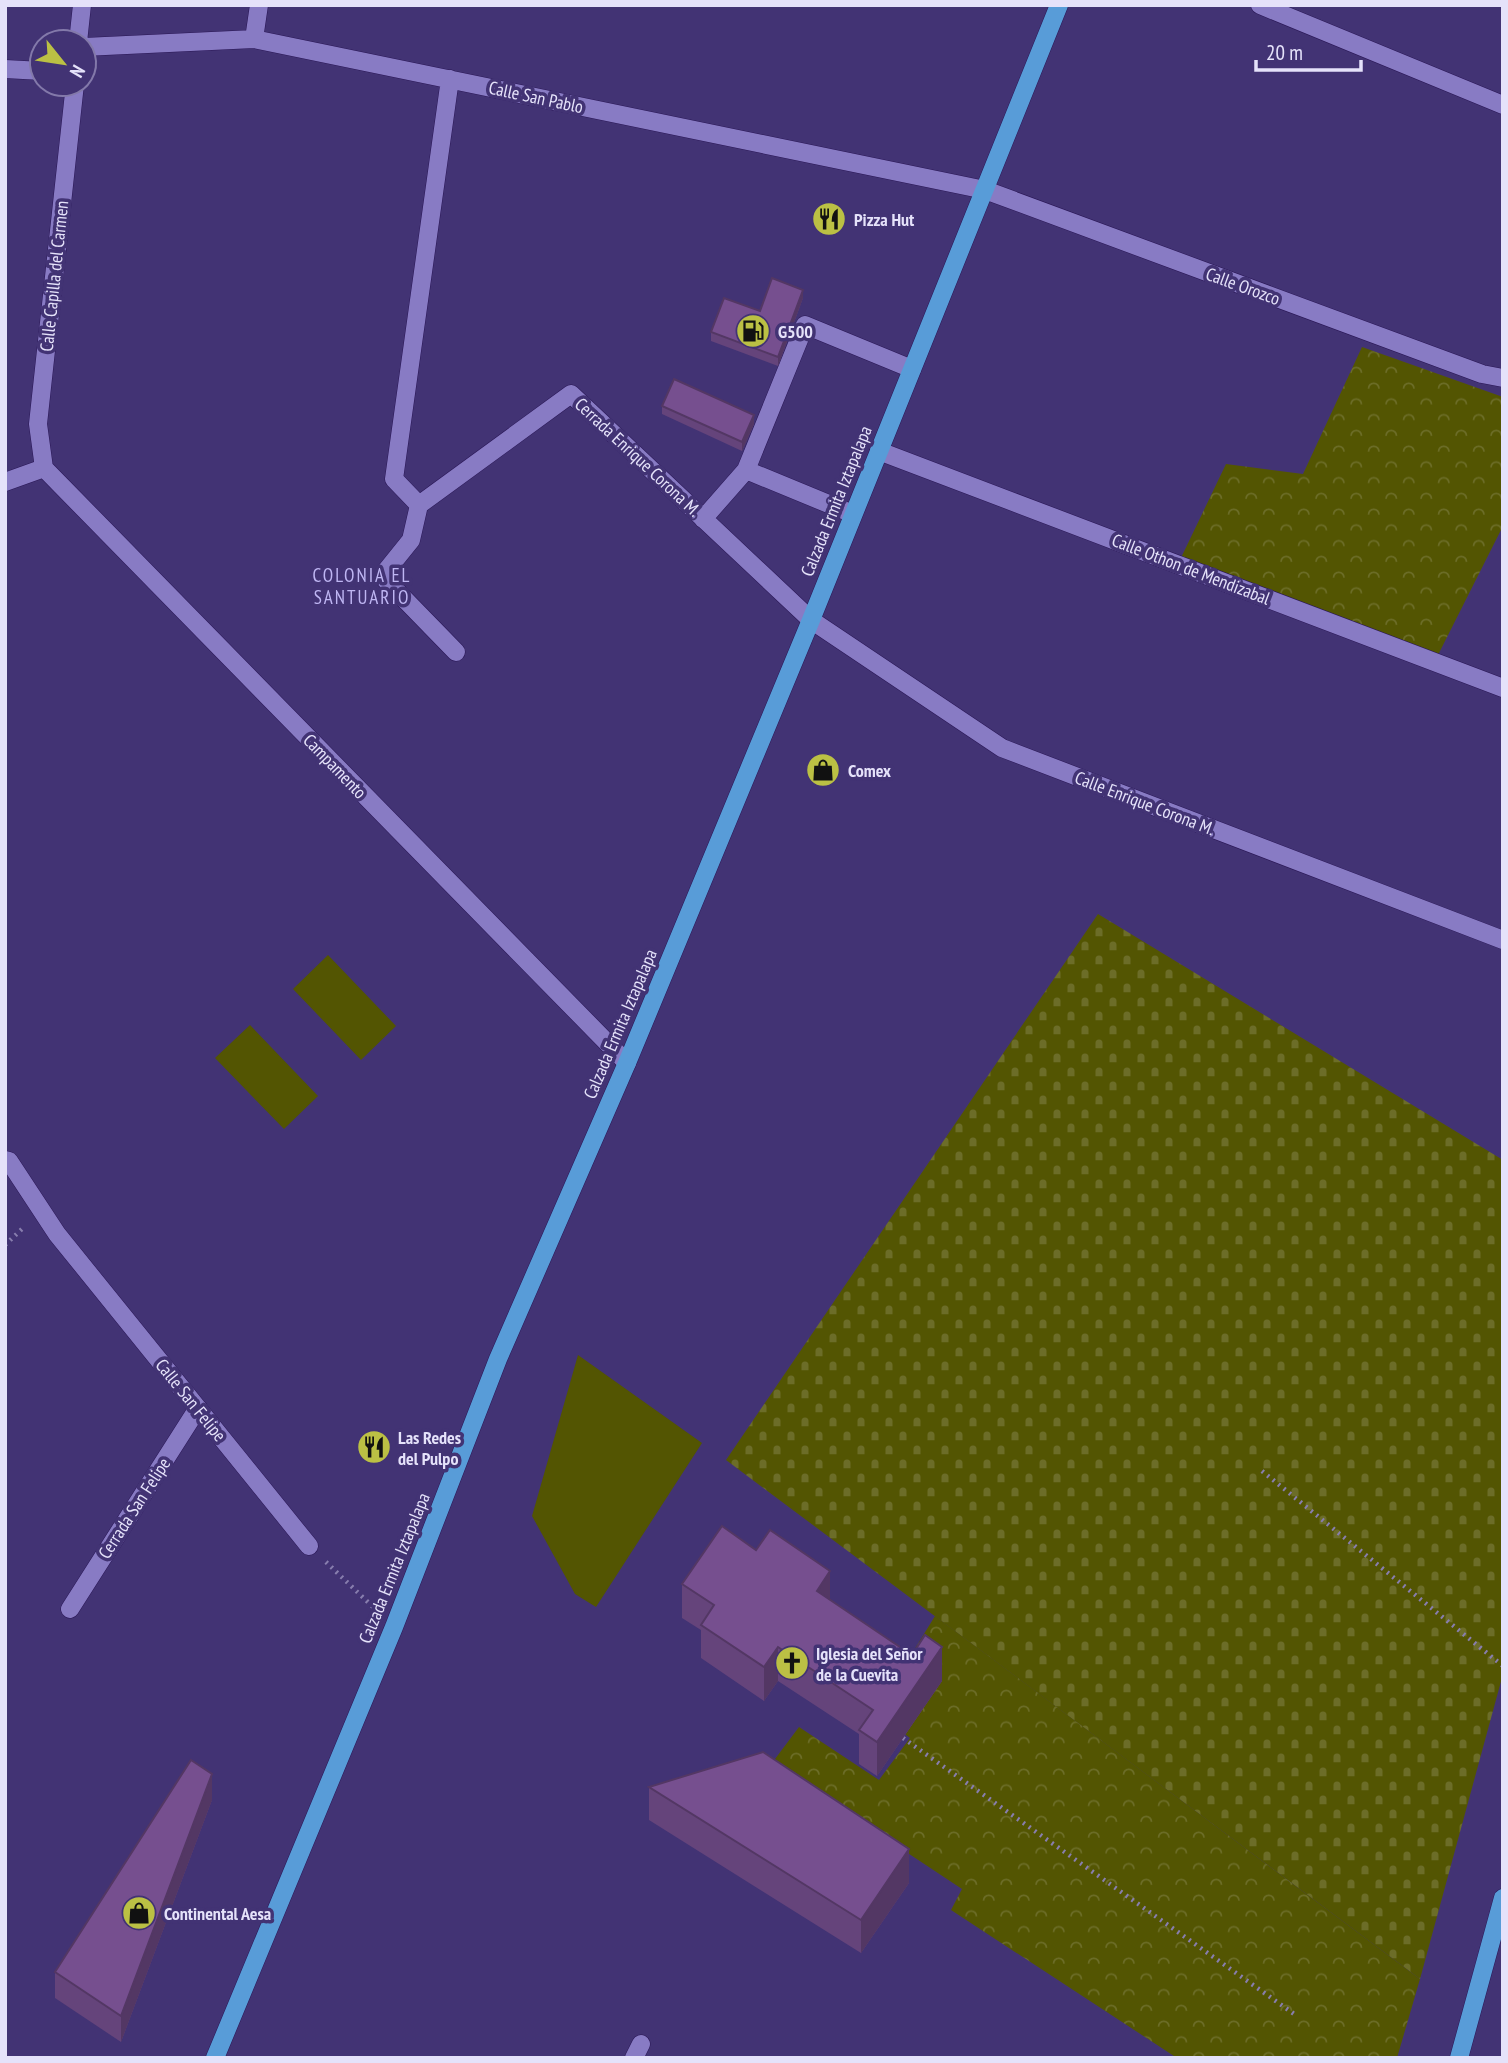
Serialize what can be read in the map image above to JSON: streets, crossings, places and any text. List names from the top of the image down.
{
  "streets": {
    "main road": ["Calzada Ermita Iztapalapa"],
    "street": [
      "Calle San Pablo",
      "Calle Capilla del Carmen",
      "Calle Orozco",
      "Cerrada Enrique Corona M.",
      "Calle Othon de Mendizabal",
      "Campamento",
      "Calle Enrique Corona M.",
      "Calle San Felipe",
      "Cerrada San Felipe"
    ]
  },
  "crossings": [
    ["Calle San Pablo", "Calle Orozco"],
    ["Calle San Pablo", "Calzada Ermita Iztapalapa"],
    ["Calle Capilla del Carmen", "Campamento"],
    ["Calle Orozco", "Calzada Ermita Iztapalapa"],
    ["Cerrada Enrique Corona M.", "Calzada Ermita Iztapalapa"],
    ["Cerrada Enrique Corona M.", "Calle Enrique Corona M."],
    ["Calzada Ermita Iztapalapa", "Calle Othon de Mendizabal"],
    ["Calzada Ermita Iztapalapa", "Campamento"],
    ["Calzada Ermita Iztapalapa", "Calle Enrique Corona M."],
    ["Calle San Felipe", "Cerrada San Felipe"]
  ],
  "districts": ["COLONIA EL SANTUARIO"],
  "places": {
    "restaurant": ["Pizza Hut", "Las Redes del Pulpo"],
    "fuel station": ["G500"],
    "shop": ["Comex", "Continental Aesa"],
    "church": ["Iglesia del Señor de la Cuevita"]
  },
  "scale_bar": "20 m",
  "north": "bottom right"
}
